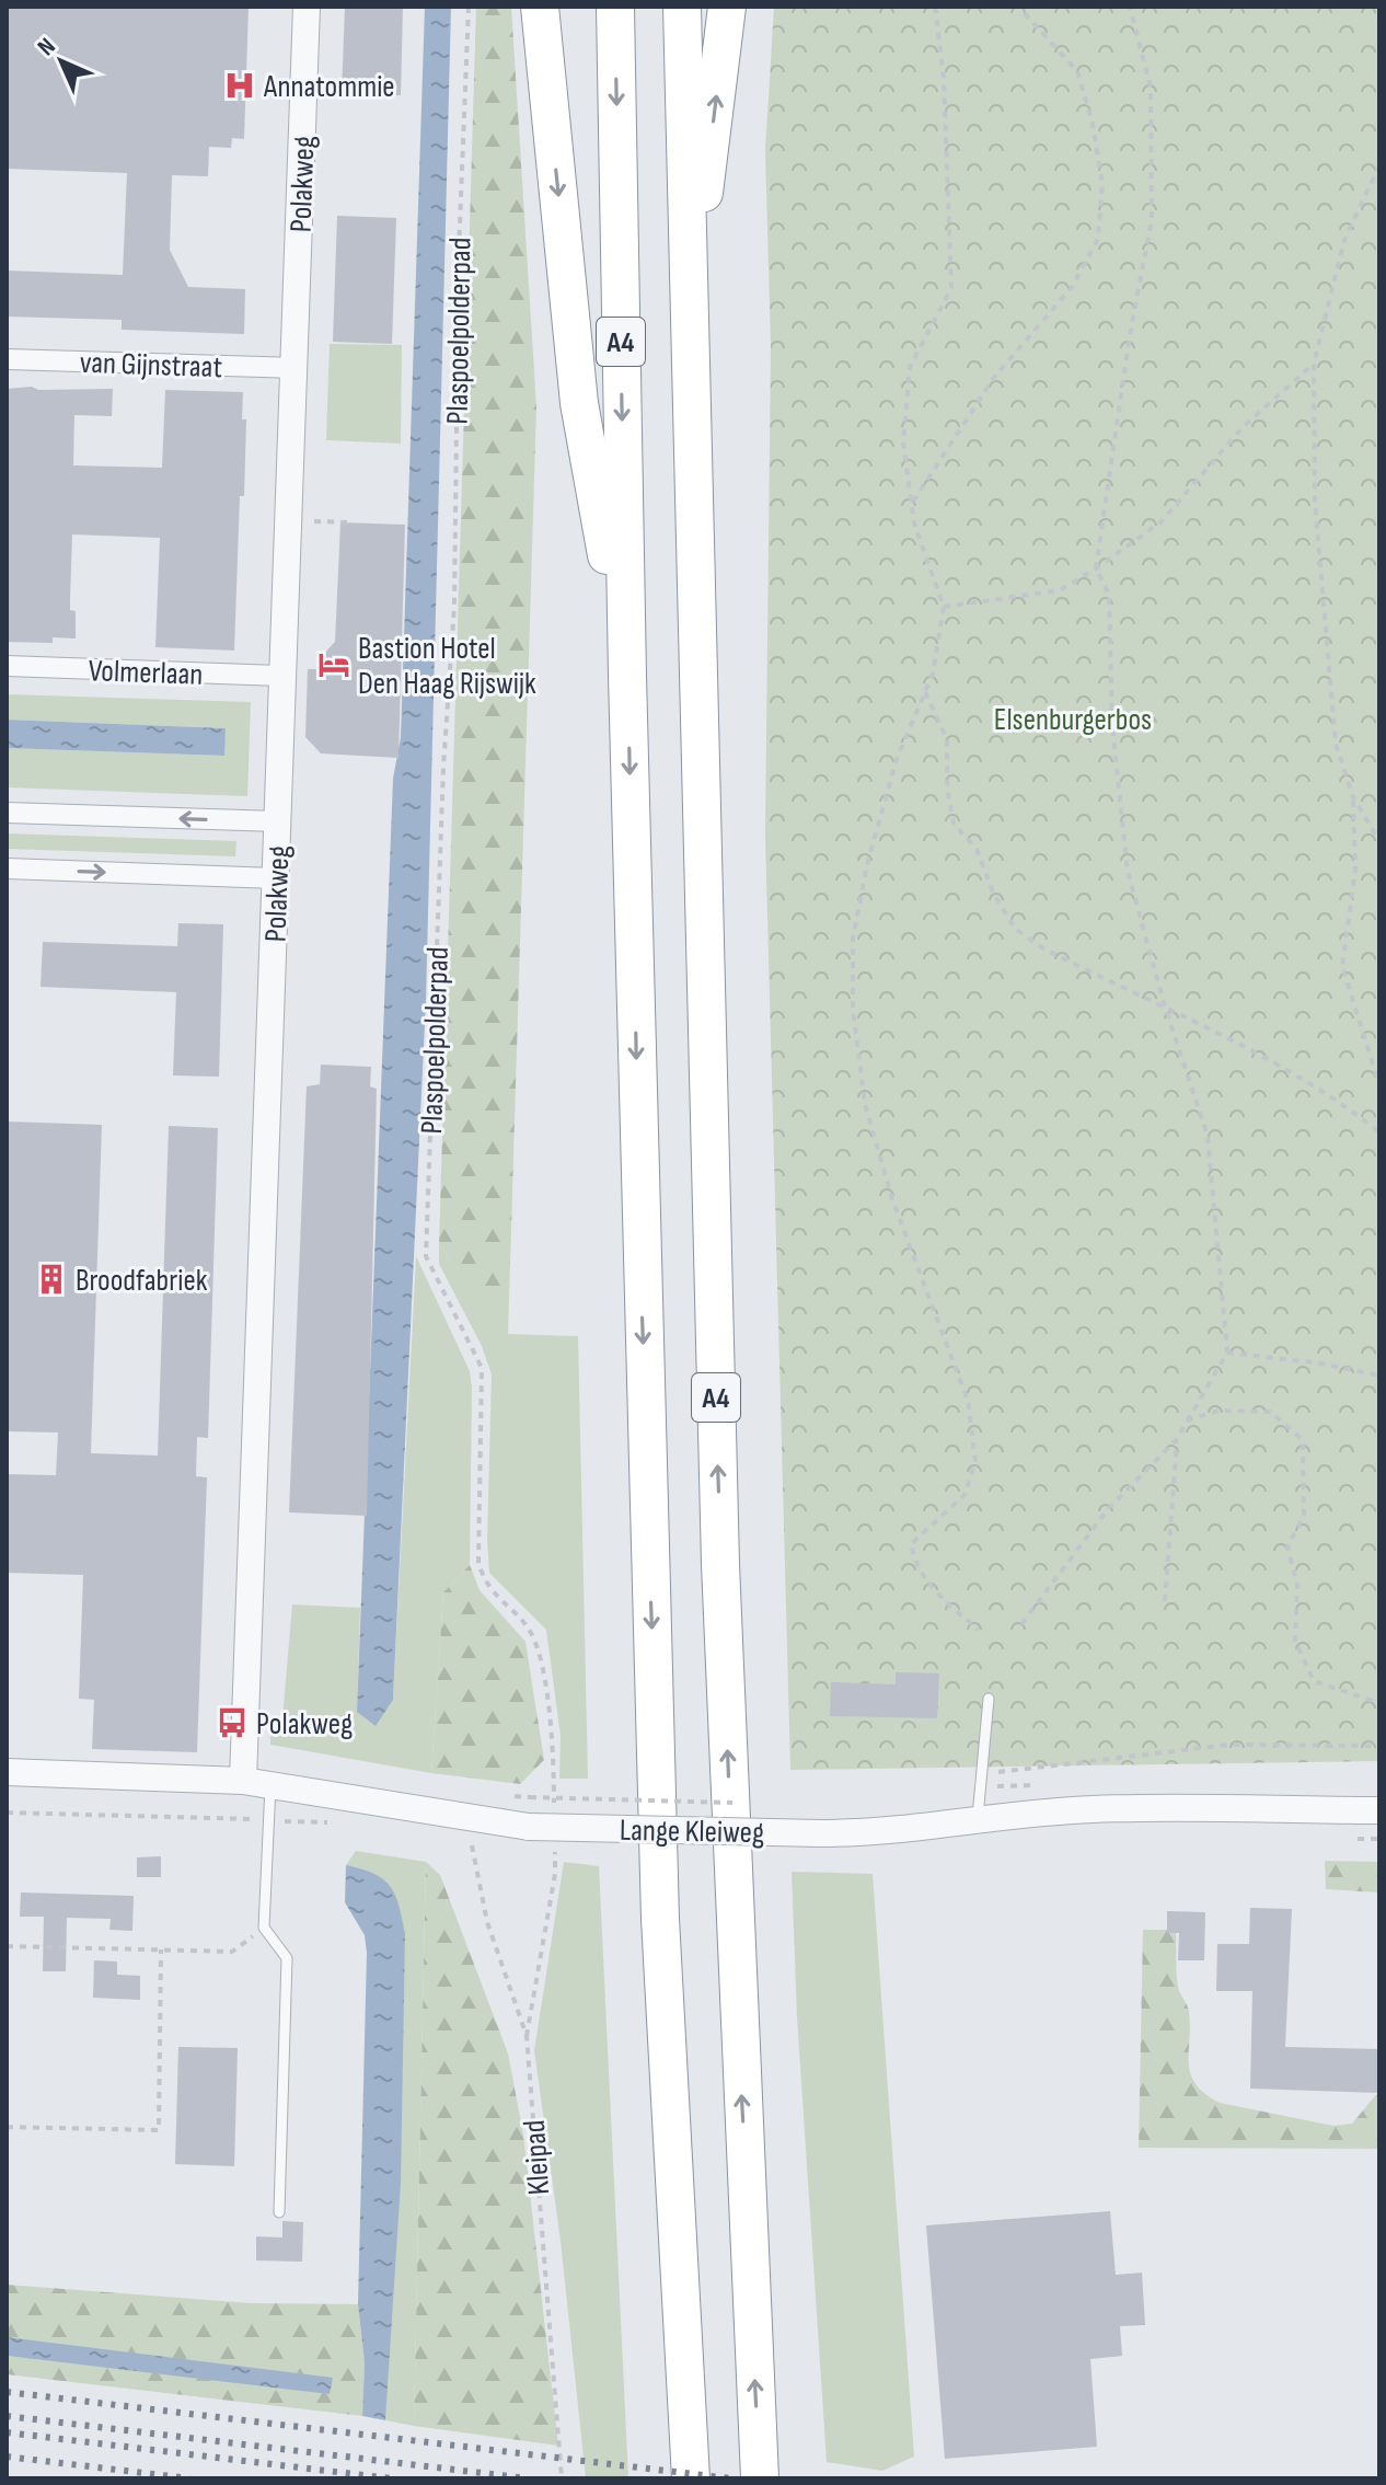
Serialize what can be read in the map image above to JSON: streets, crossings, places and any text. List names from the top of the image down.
{
  "streets": {
    "highway": ["A4"],
    "street": [
      "Polakweg",
      "van Gijnstraat",
      "Volmerlaan",
      "Lange Kleiweg"
    ],
    "path": ["Plaspoelpolderpad", "Kleipad"]
  },
  "crossings": [
    ["Polakweg", "van Gijnstraat"],
    ["Polakweg", "Volmerlaan"],
    ["Polakweg", "Lange Kleiweg"]
  ],
  "parks": ["Elsenburgerbos"],
  "places": {
    "hospital": ["Annatommie"],
    "hotel": ["Bastion Hotel Den Haag Rijswijk"],
    "building": ["Broodfabriek"],
    "bus stop": ["Polakweg"]
  },
  "north": "top left"
}
